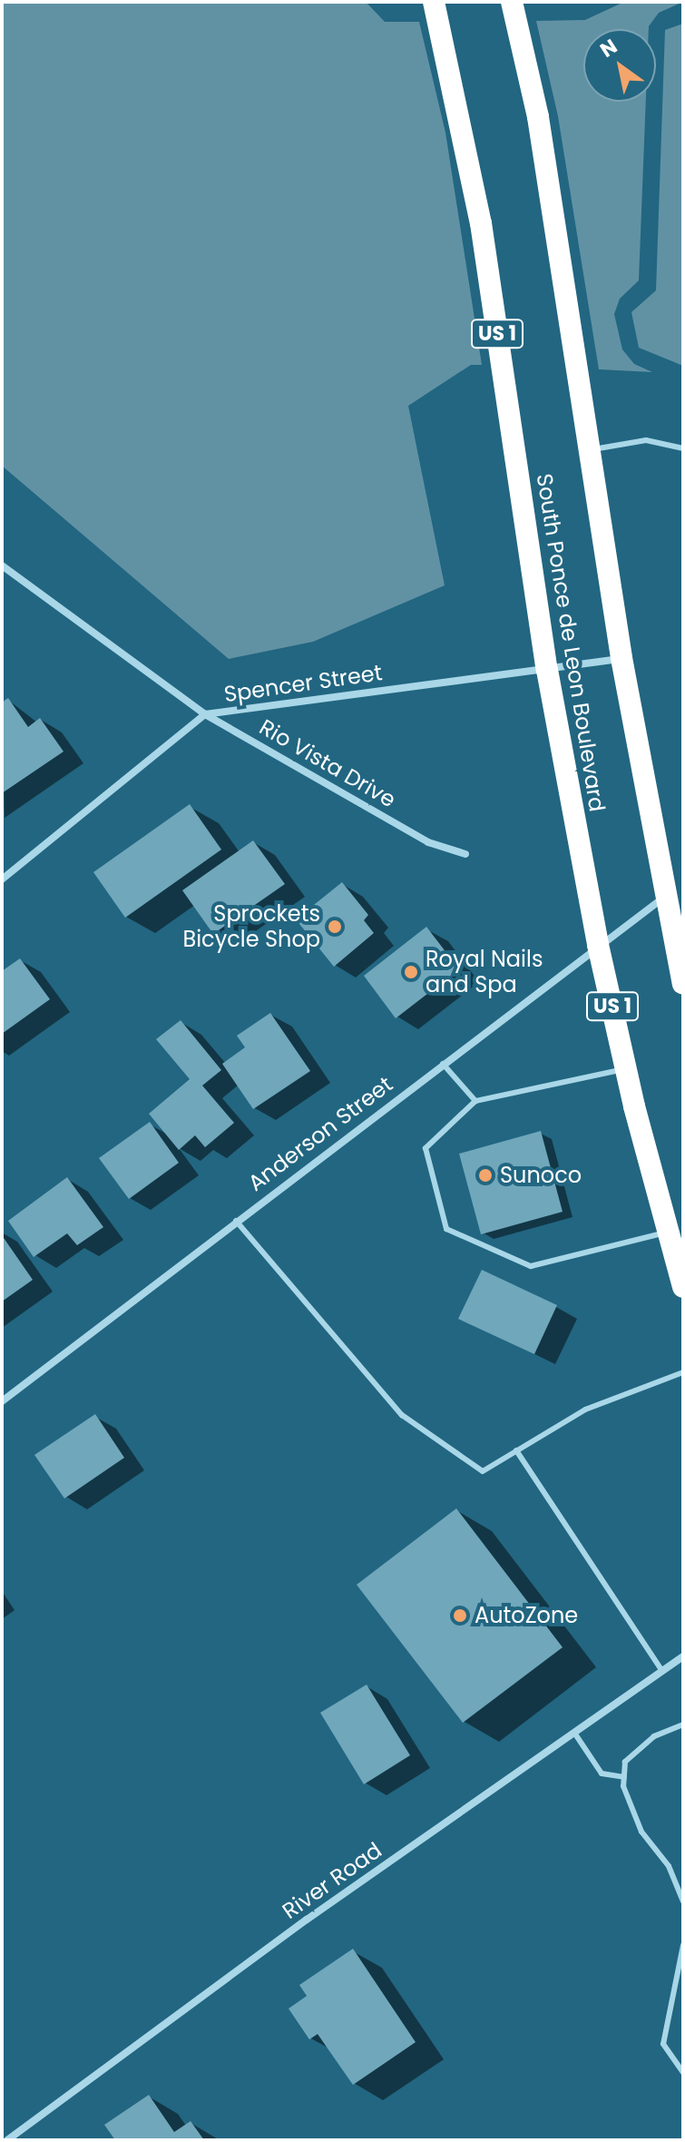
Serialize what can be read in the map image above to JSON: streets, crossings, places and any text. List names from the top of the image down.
{
  "streets": {
    "highway": ["US 1", "South Ponce de Leon Boulevard"],
    "street": [
      "Spencer Street",
      "Rio Vista Drive",
      "Anderson Street",
      "River Road"
    ]
  },
  "crossings": [
    ["South Ponce de Leon Boulevard", "Spencer Street"],
    ["South Ponce de Leon Boulevard", "Anderson Street"],
    ["Spencer Street", "Rio Vista Drive"]
  ],
  "places": [
    "Sprockets Bicycle Shop",
    "Royal Nails and Spa",
    "Sunoco",
    "AutoZone"
  ],
  "north": "top left"
}
